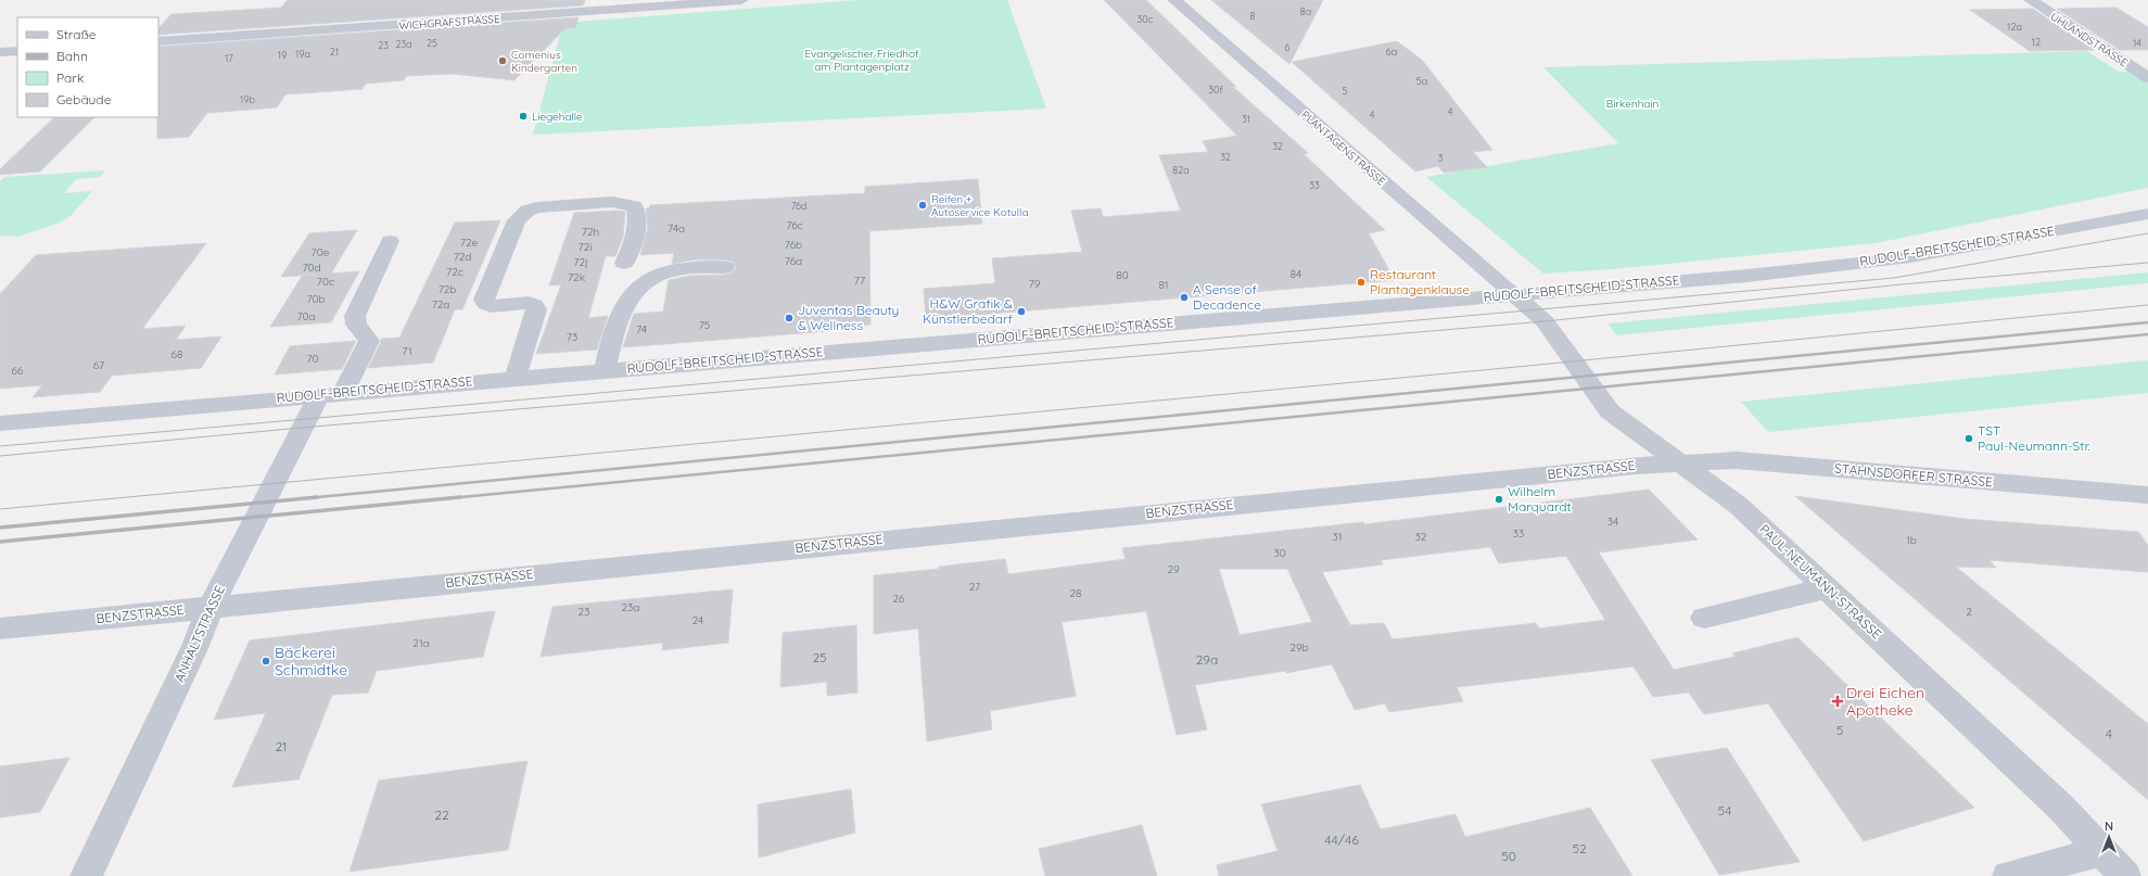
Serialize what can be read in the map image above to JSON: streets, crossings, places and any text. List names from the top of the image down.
{
  "streets": {
    "street": [
      "WICHGRAFSTRASSE",
      "UHLANDSTRASSE",
      "PLANTAGENSTRASSE",
      "RUDOLF-BREITSCHEID-STRASSE",
      "BENZSTRASSE",
      "STAHNSDORFER STRASSE",
      "PAUL-NEUMANN-STRASSE",
      "ANHALTSTRASSE"
    ]
  },
  "crossings": [
    ["PLANTAGENSTRASSE", "RUDOLF-BREITSCHEID-STRASSE"],
    ["PLANTAGENSTRASSE", "PAUL-NEUMANN-STRASSE"],
    ["RUDOLF-BREITSCHEID-STRASSE", "PAUL-NEUMANN-STRASSE"],
    ["RUDOLF-BREITSCHEID-STRASSE", "ANHALTSTRASSE"],
    ["BENZSTRASSE", "STAHNSDORFER STRASSE"],
    ["BENZSTRASSE", "PAUL-NEUMANN-STRASSE"],
    ["BENZSTRASSE", "ANHALTSTRASSE"],
    ["STAHNSDORFER STRASSE", "PAUL-NEUMANN-STRASSE"]
  ],
  "parks": ["Evangelischer Friedhof am Plantagenplatz", "Birkenhain"],
  "places": {
    "other": [
      "Comenius Kindergarten",
      "Liegehalle",
      "Reifen + Autoservice Kotulla",
      "Restaurant Plantagenklause",
      "A Sense of Decadence",
      "H&W Grafik & Künstlerbedarf",
      "Juventas Beauty & Wellness",
      "TST Paul-Neumann-Str.",
      "Wilhelm Marquardt",
      "Bäckerei Schmidtke"
    ],
    "health": ["Drei Eichen Apotheke"]
  },
  "house_numbers": [
    "8a",
    "8",
    "30c",
    "12a",
    "12",
    "25",
    "14",
    "23a",
    "23",
    "6",
    "21",
    "6a",
    "19a",
    "19",
    "17",
    "5a",
    "30f",
    "5",
    "19b",
    "4",
    "4",
    "31",
    "32",
    "32",
    "3",
    "82a",
    "33",
    "76d",
    "76c",
    "74a",
    "72h",
    "72e",
    "76b",
    "72i",
    "70e",
    "72d",
    "76a",
    "72j",
    "70d",
    "72c",
    "84",
    "80",
    "72k",
    "77",
    "70c",
    "79",
    "81",
    "72b",
    "70b",
    "72a",
    "70a",
    "75",
    "74",
    "73",
    "71",
    "68",
    "70",
    "67",
    "66",
    "34",
    "33",
    "31",
    "32",
    "1b",
    "30",
    "29",
    "27",
    "28",
    "26",
    "23a",
    "23",
    "2",
    "24",
    "21a",
    "29b",
    "25",
    "29a",
    "5",
    "4",
    "21",
    "54",
    "22",
    "44/46",
    "52",
    "50"
  ],
  "legend": [
    "Straße",
    "Bahn",
    "Park",
    "Gebäude"
  ],
  "north": "top"
}
